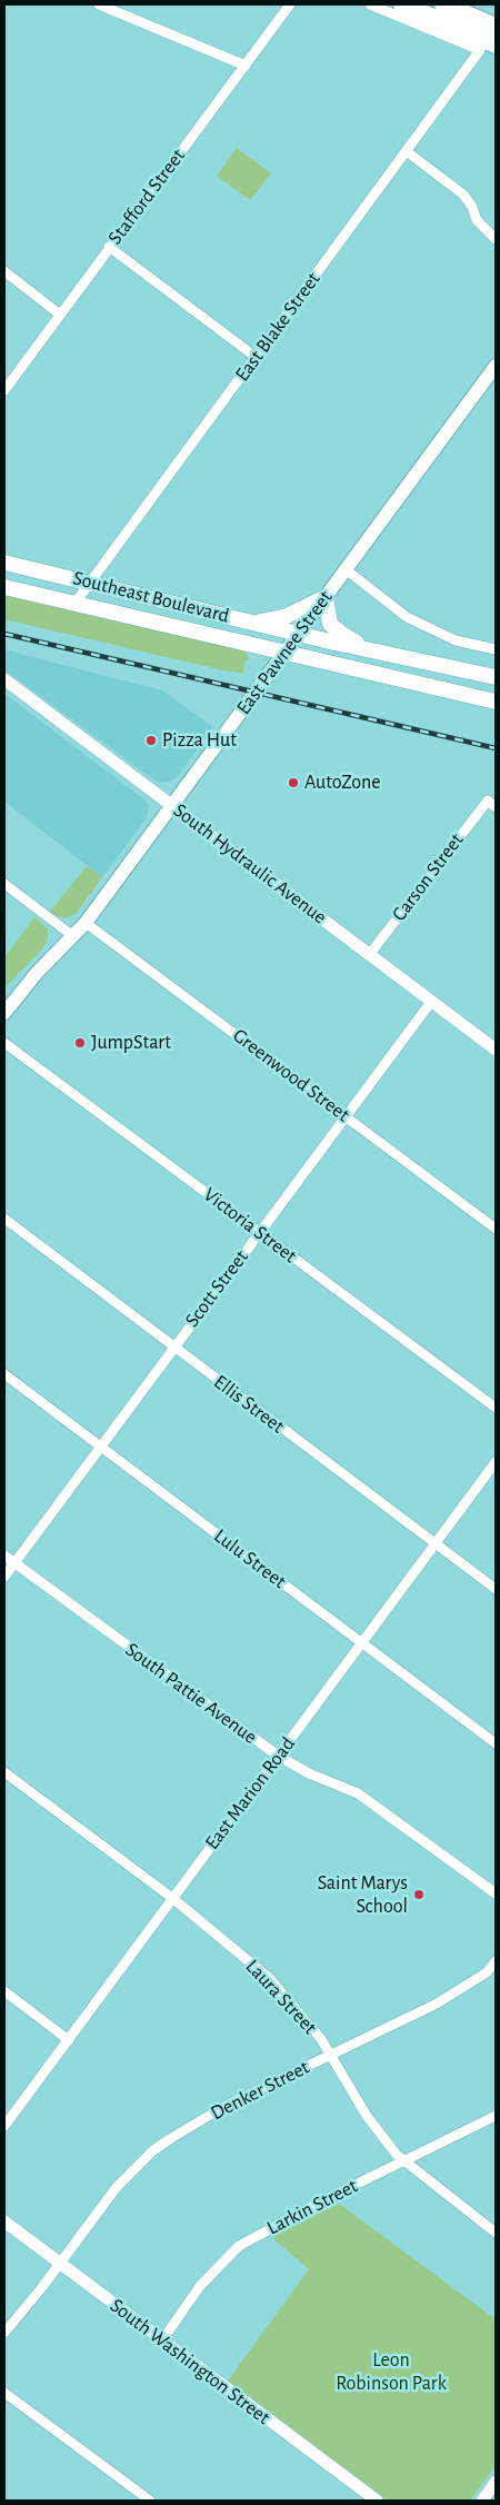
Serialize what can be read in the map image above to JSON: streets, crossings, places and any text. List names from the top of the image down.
{
  "streets": {
    "main road": ["Southeast Boulevard", "East Pawnee Street"],
    "street": [
      "Stafford Street",
      "East Blake Street",
      "South Hydraulic Avenue",
      "Carson Street",
      "Greenwood Street",
      "Victoria Street",
      "Scott Street",
      "Ellis Street",
      "Lulu Street",
      "South Pattie Avenue",
      "East Marion Road",
      "Laura Street",
      "Denker Street",
      "Larkin Street",
      "South Washington Street"
    ]
  },
  "crossings": [
    ["East Blake Street", "Southeast Boulevard"],
    ["Southeast Boulevard", "East Pawnee Street"],
    ["East Pawnee Street", "South Hydraulic Avenue"],
    ["East Pawnee Street", "Greenwood Street"],
    ["South Hydraulic Avenue", "Carson Street"],
    ["South Hydraulic Avenue", "Scott Street"],
    ["Greenwood Street", "Scott Street"],
    ["Victoria Street", "Scott Street"],
    ["Scott Street", "Ellis Street"],
    ["Scott Street", "Lulu Street"],
    ["Scott Street", "South Pattie Avenue"],
    ["Ellis Street", "East Marion Road"],
    ["Lulu Street", "East Marion Road"],
    ["South Pattie Avenue", "East Marion Road"],
    ["East Marion Road", "Laura Street"],
    ["Laura Street", "Denker Street"],
    ["Laura Street", "Larkin Street"],
    ["Denker Street", "South Washington Street"],
    ["Larkin Street", "South Washington Street"]
  ],
  "parks": ["Leon Robinson Park"],
  "places": [
    "Pizza Hut",
    "AutoZone",
    "JumpStart",
    "Saint Marys School"
  ]
}
